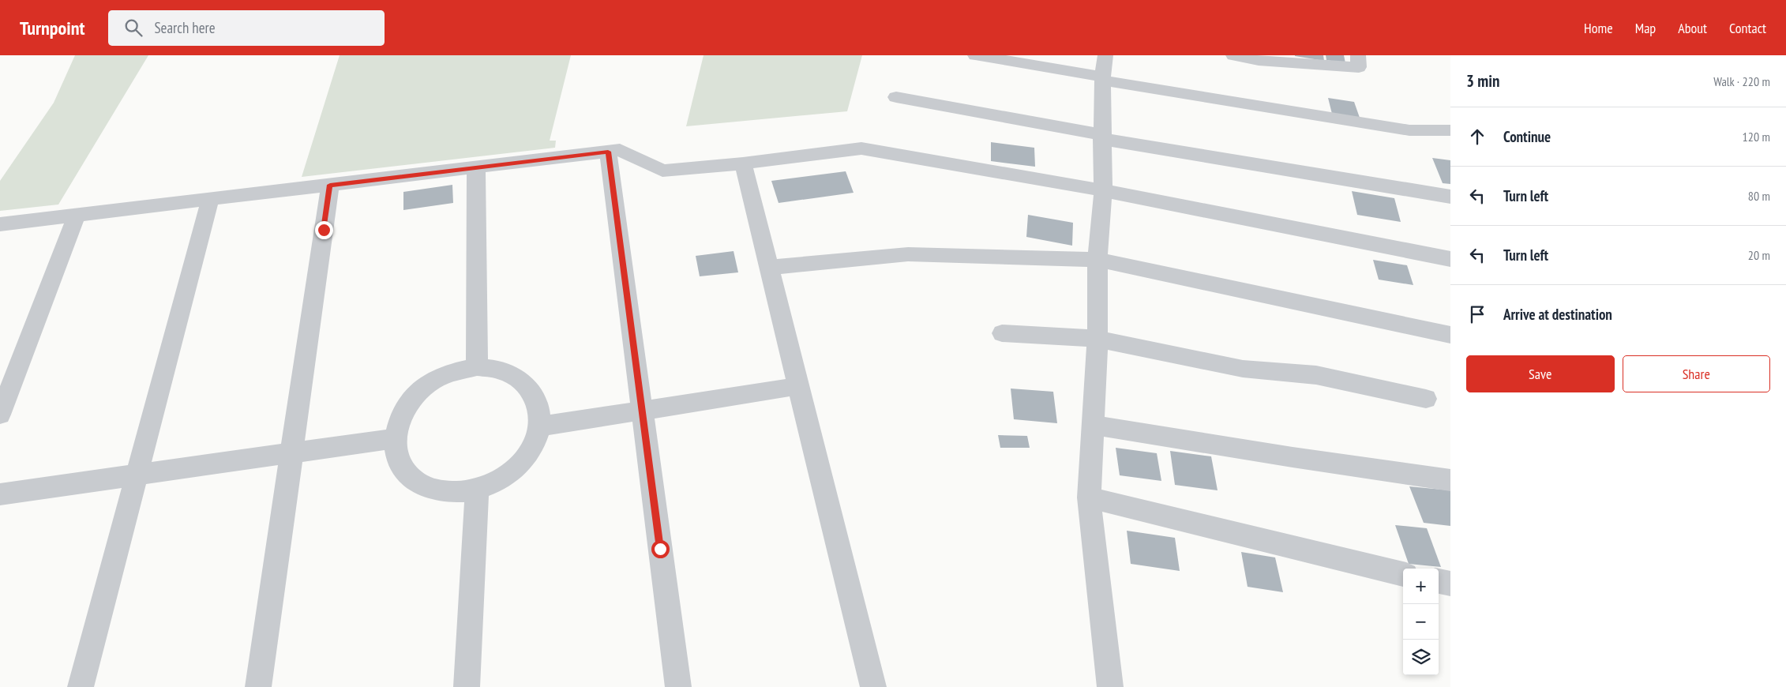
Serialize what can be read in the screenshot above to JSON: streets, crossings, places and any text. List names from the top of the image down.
{
  "page": {
    "header": "Turnpoint",
    "search": "Search here",
    "nav": [
      "Home",
      "Map",
      "About",
      "Contact"
    ],
    "heading": ["3 min", "Walk · 220 m"],
    "list": [
      ["Continue", "120 m"],
      ["Turn left", "80 m"],
      ["Turn left", "20 m"],
      "Arrive at destination"
    ],
    "buttons": ["Save", "Share"],
    "map_buttons": ["+", "−"]
  }
}
